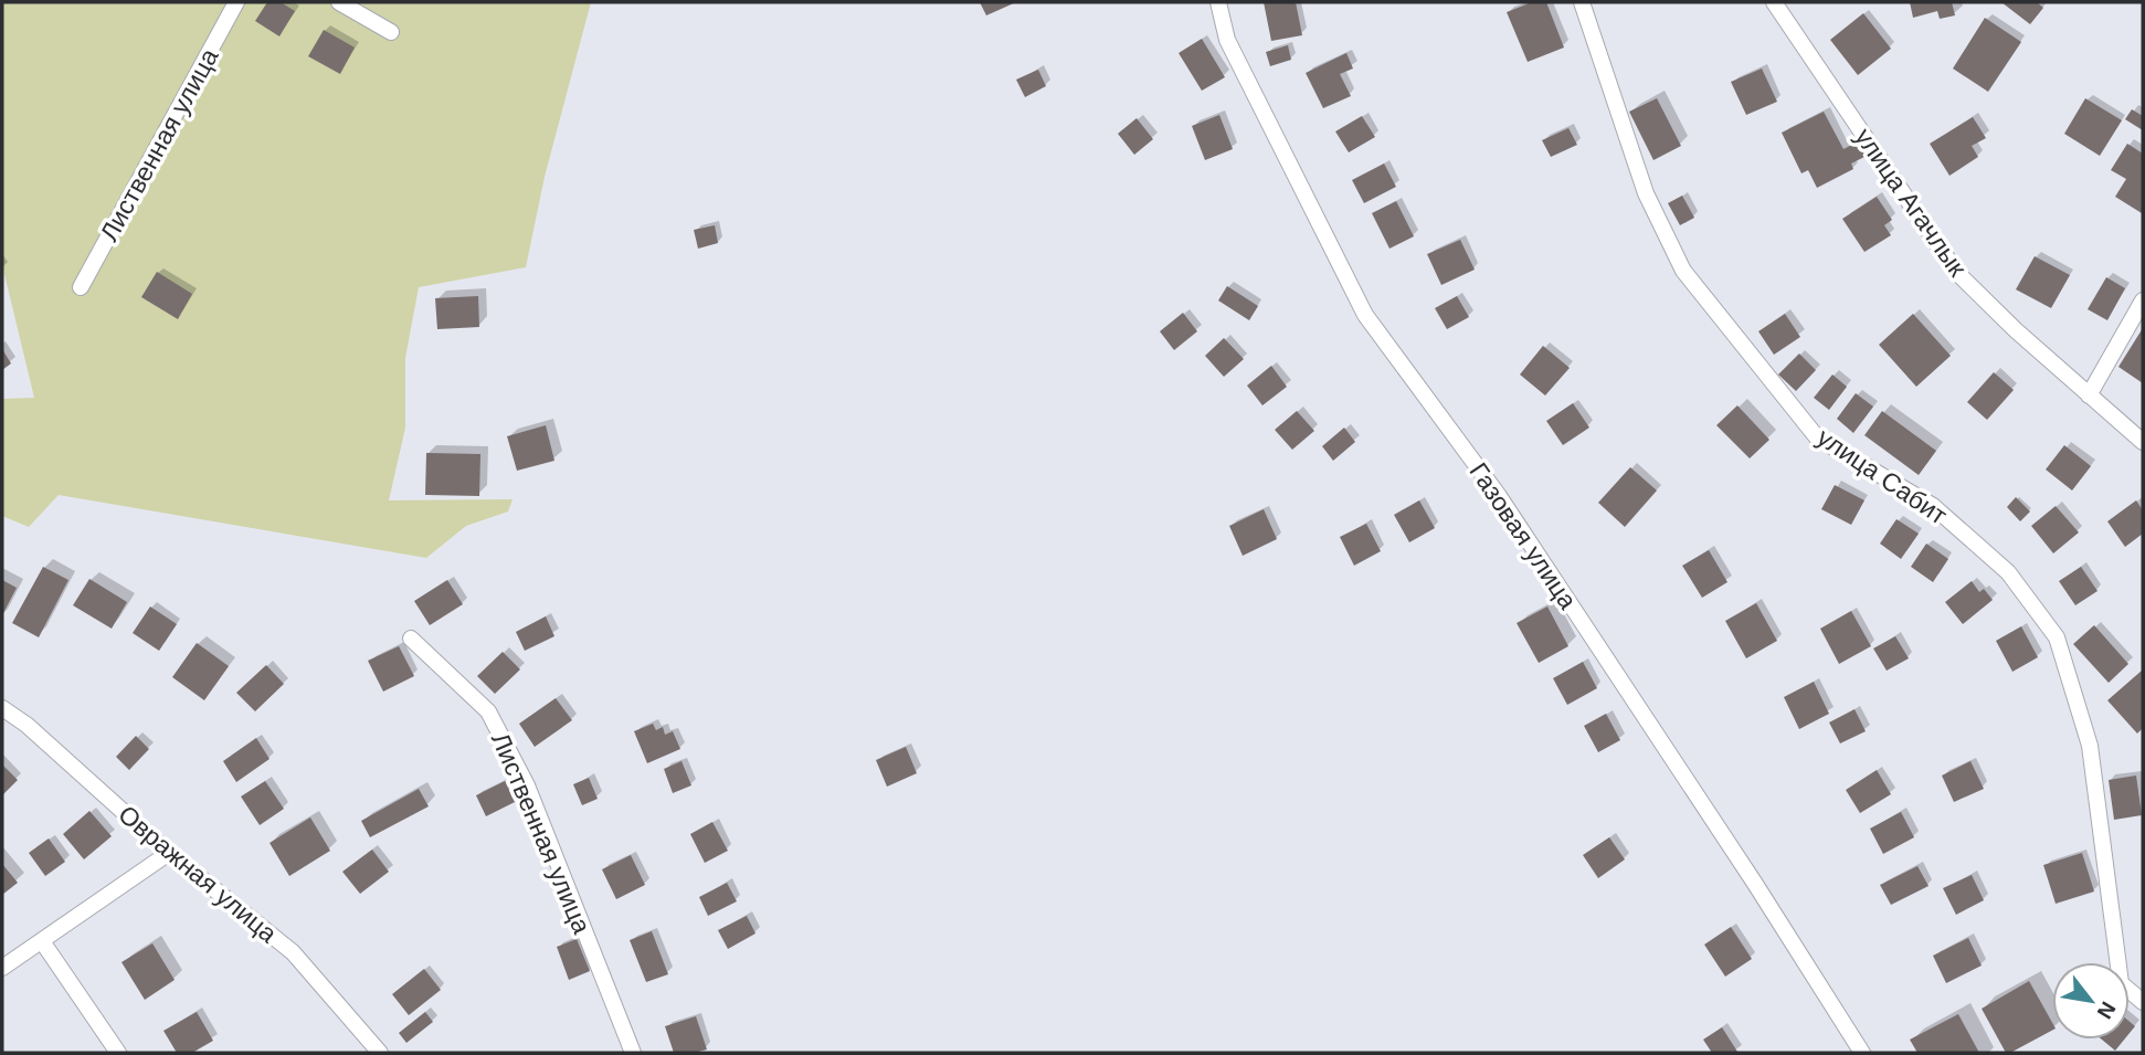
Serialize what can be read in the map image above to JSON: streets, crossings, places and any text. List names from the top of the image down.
{
  "streets": {
    "street": [
      "Лиственная улица",
      "улица Агачлык",
      "улица Сабит",
      "Газовая улица",
      "Овражная улица"
    ]
  },
  "north": "bottom right"
}
